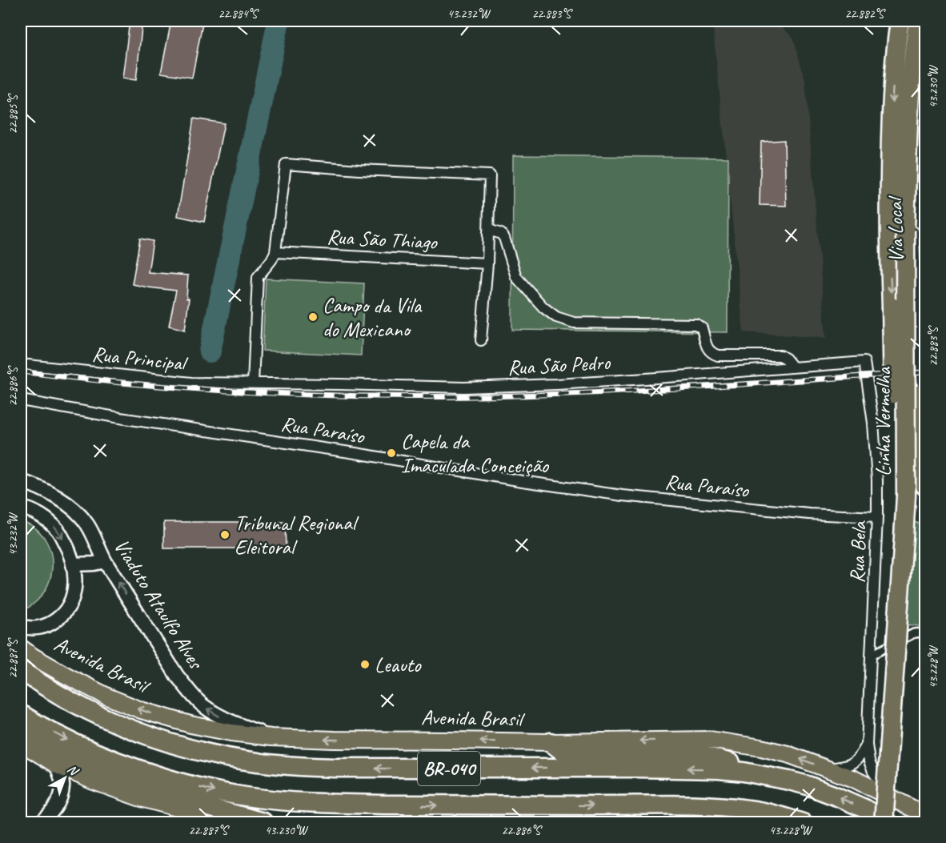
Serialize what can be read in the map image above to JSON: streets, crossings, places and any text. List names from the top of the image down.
{
  "streets": {
    "highway": ["Linha Vermelha", "Avenida Brasil", "BR-040"],
    "main road": ["Viaduto Ataulfo Alves"],
    "street": [
      "Via Local",
      "Rua São Thiago",
      "Rua Principal",
      "Rua São Pedro",
      "Rua Paraíso",
      "Rua Bela"
    ]
  },
  "crossings": [
    ["Rua Principal", "Rua São Pedro"],
    ["Rua São Pedro", "Rua Bela"],
    ["Rua Paraíso", "Rua Bela"],
    ["Rua Bela", "Avenida Brasil"],
    ["Viaduto Ataulfo Alves", "Avenida Brasil"]
  ],
  "one_way": ["Viaduto Ataulfo Alves"],
  "places": [
    "Campo da Vila do Mexicano",
    "Capela da Imaculada Conceição",
    "Tribunal Regional Eleitoral",
    "Leauto"
  ],
  "north": "top right",
  "coordinates": [
    "22.884°S",
    "43.232°W",
    "22.883°S",
    "22.882°S",
    "43.230°W",
    "22.885°S",
    "22.886°S",
    "22.887°S",
    "43.228°W"
  ]
}
